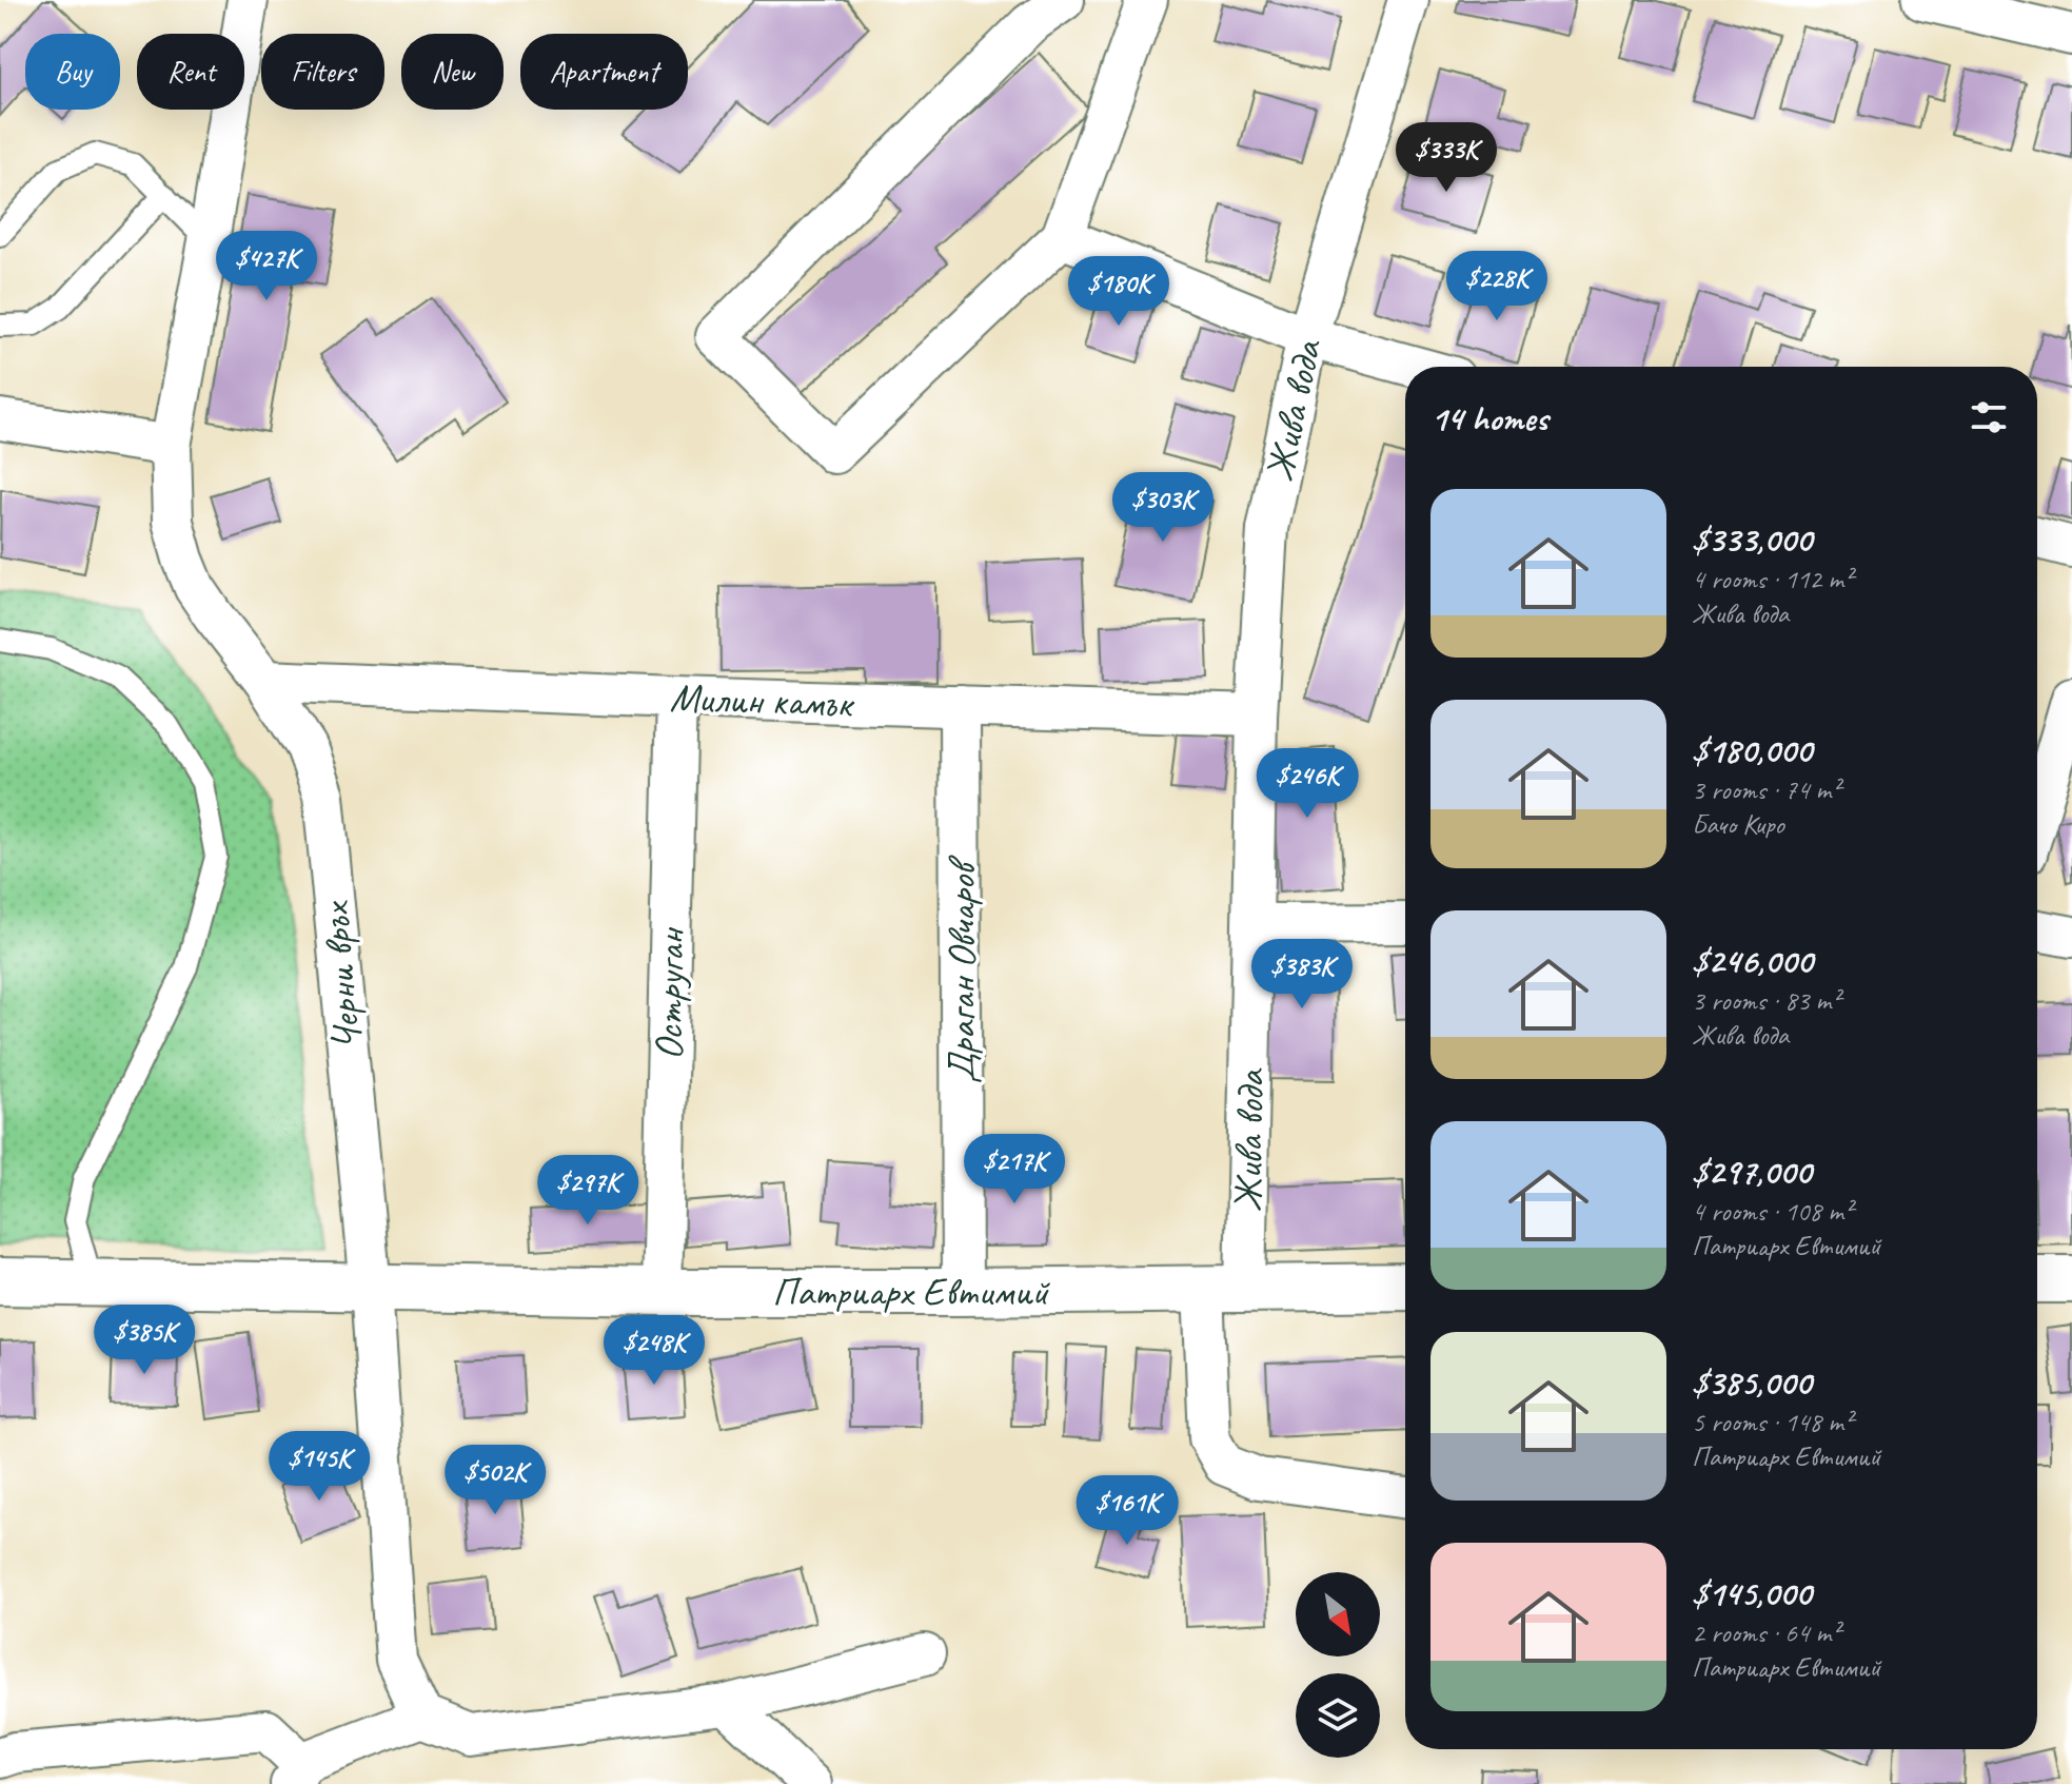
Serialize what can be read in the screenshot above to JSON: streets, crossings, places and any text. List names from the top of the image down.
{
  "streets": {
    "street": [
      "Жива вода",
      "Милин камък",
      "Драган Овчаров",
      "Черни връх",
      "Оструган",
      "Патриарх Евтимий"
    ]
  },
  "crossings": [
    ["Жива вода", "Милин камък"],
    ["Жива вода", "Патриарх Евтимий"],
    ["Милин камък", "Драган Овчаров"],
    ["Милин камък", "Черни връх"],
    ["Милин камък", "Оструган"],
    ["Драган Овчаров", "Патриарх Евтимий"],
    ["Черни връх", "Патриарх Евтимий"],
    ["Оструган", "Патриарх Евтимий"]
  ],
  "north": "bottom right",
  "page": {
    "chip": [
      "Buy",
      "Rent",
      "Filters",
      "New",
      "Apartment"
    ],
    "price": [
      "$333K",
      "$427K",
      "$228K",
      "$180K",
      "$303K",
      "$246K",
      "$383K",
      "$217K",
      "$297K",
      "$385K",
      "$248K",
      "$145K",
      "$502K",
      "$161K"
    ],
    "heading": "14 homes",
    "list": [
      {
        "name": "$333,000",
        "note": "4 rooms · 112 m² · Жива вода"
      },
      {
        "name": "$180,000",
        "note": "3 rooms · 74 m² · Бачо Киро"
      },
      {
        "name": "$246,000",
        "note": "3 rooms · 83 m² · Жива вода"
      },
      {
        "name": "$297,000",
        "note": "4 rooms · 108 m² · Патриарх Евтимий"
      },
      {
        "name": "$385,000",
        "note": "5 rooms · 148 m² · Патриарх Евтимий"
      },
      {
        "name": "$145,000",
        "note": "2 rooms · 64 m² · Патриарх Евтимий"
      }
    ]
  }
}
